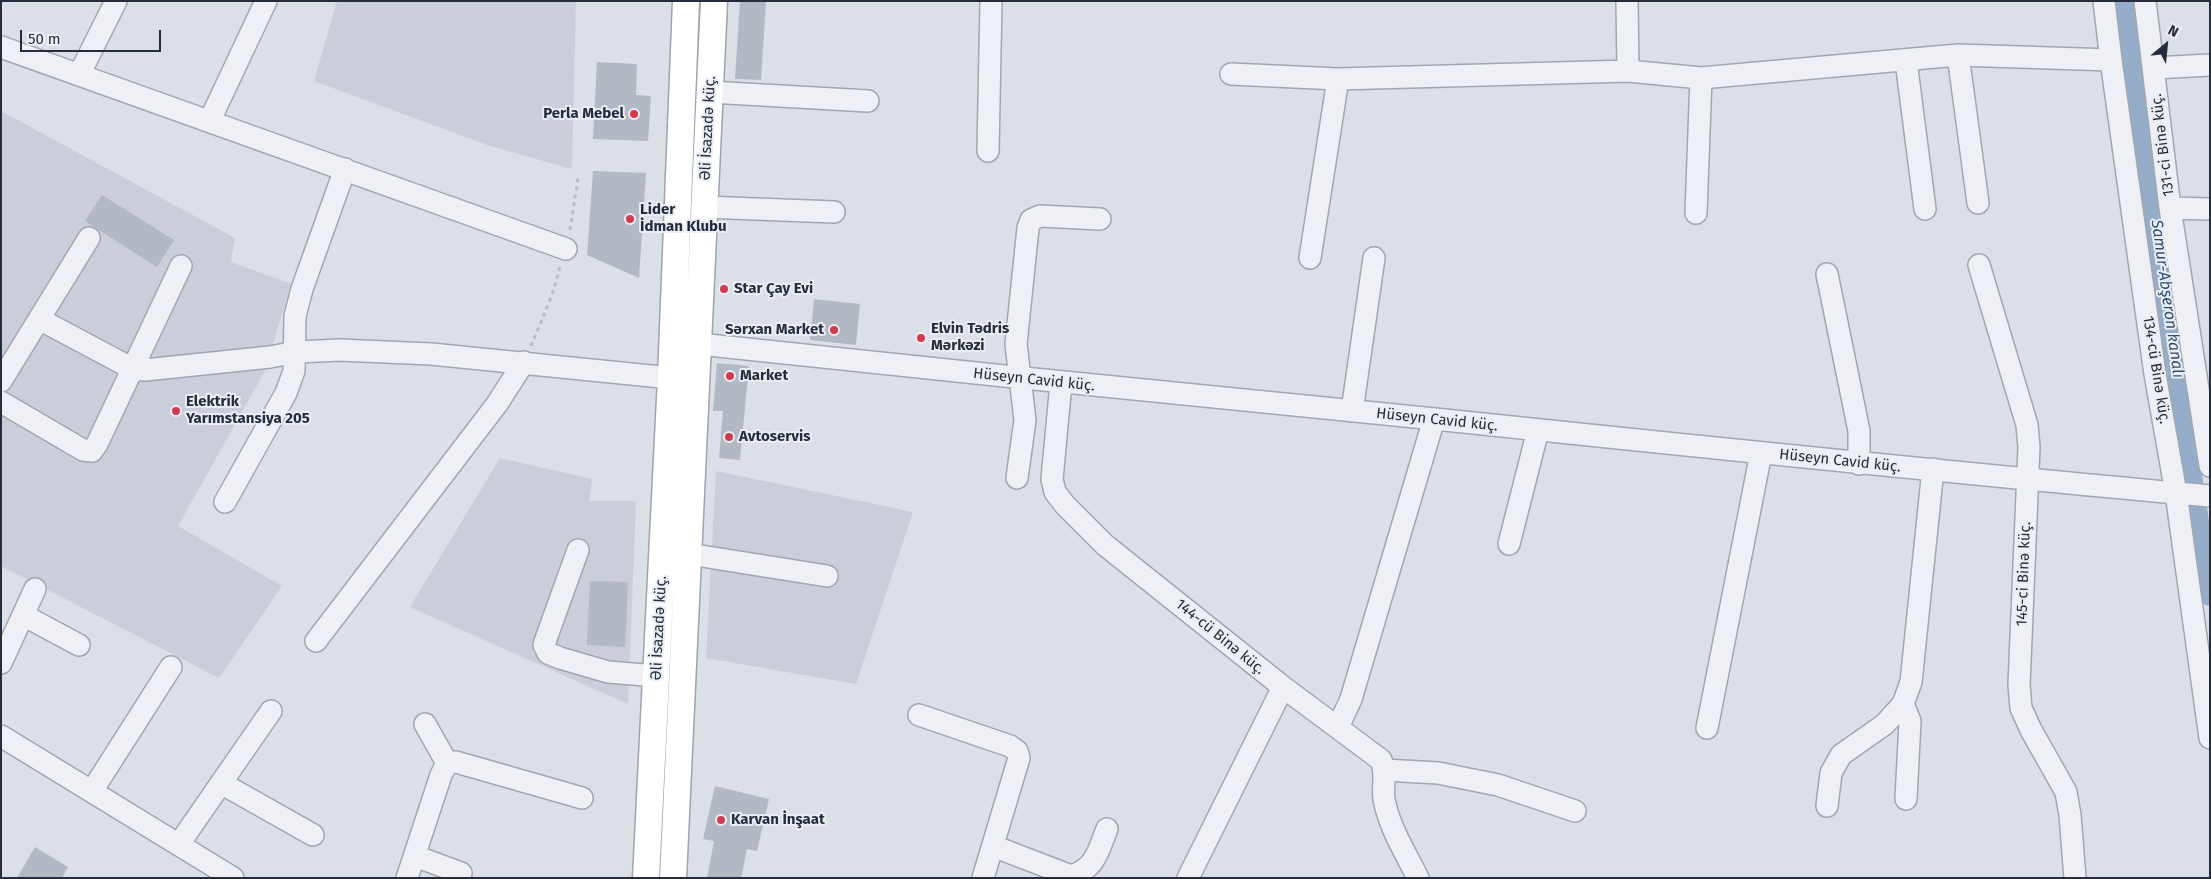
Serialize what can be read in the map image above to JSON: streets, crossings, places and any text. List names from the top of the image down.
{
  "streets": {
    "main road": ["Əli İsazadə küç."],
    "street": [
      "131-ci Binə küç.",
      "134-cü Binə küç.",
      "Hüseyn Cavid küç.",
      "145-ci Binə küç.",
      "144-cü Binə küç."
    ]
  },
  "crossings": [
    ["Əli İsazadə küç.", "Hüseyn Cavid küç."],
    ["134-cü Binə küç.", "Hüseyn Cavid küç."],
    ["Hüseyn Cavid küç.", "145-ci Binə küç."],
    ["Hüseyn Cavid küç.", "144-cü Binə küç."]
  ],
  "water": ["Samur-Abşeron kanalı"],
  "places": [
    "Perla Mebel",
    "Lider İdman Klubu",
    "Star Çay Evi",
    "Sərxan Market",
    "Elvin Tədris Mərkəzi",
    "Market",
    "Elektrik Yarımstansiya 205",
    "Avtoservis",
    "Karvan İnşaat"
  ],
  "scale_bar": "50 m",
  "north": "top right"
}
